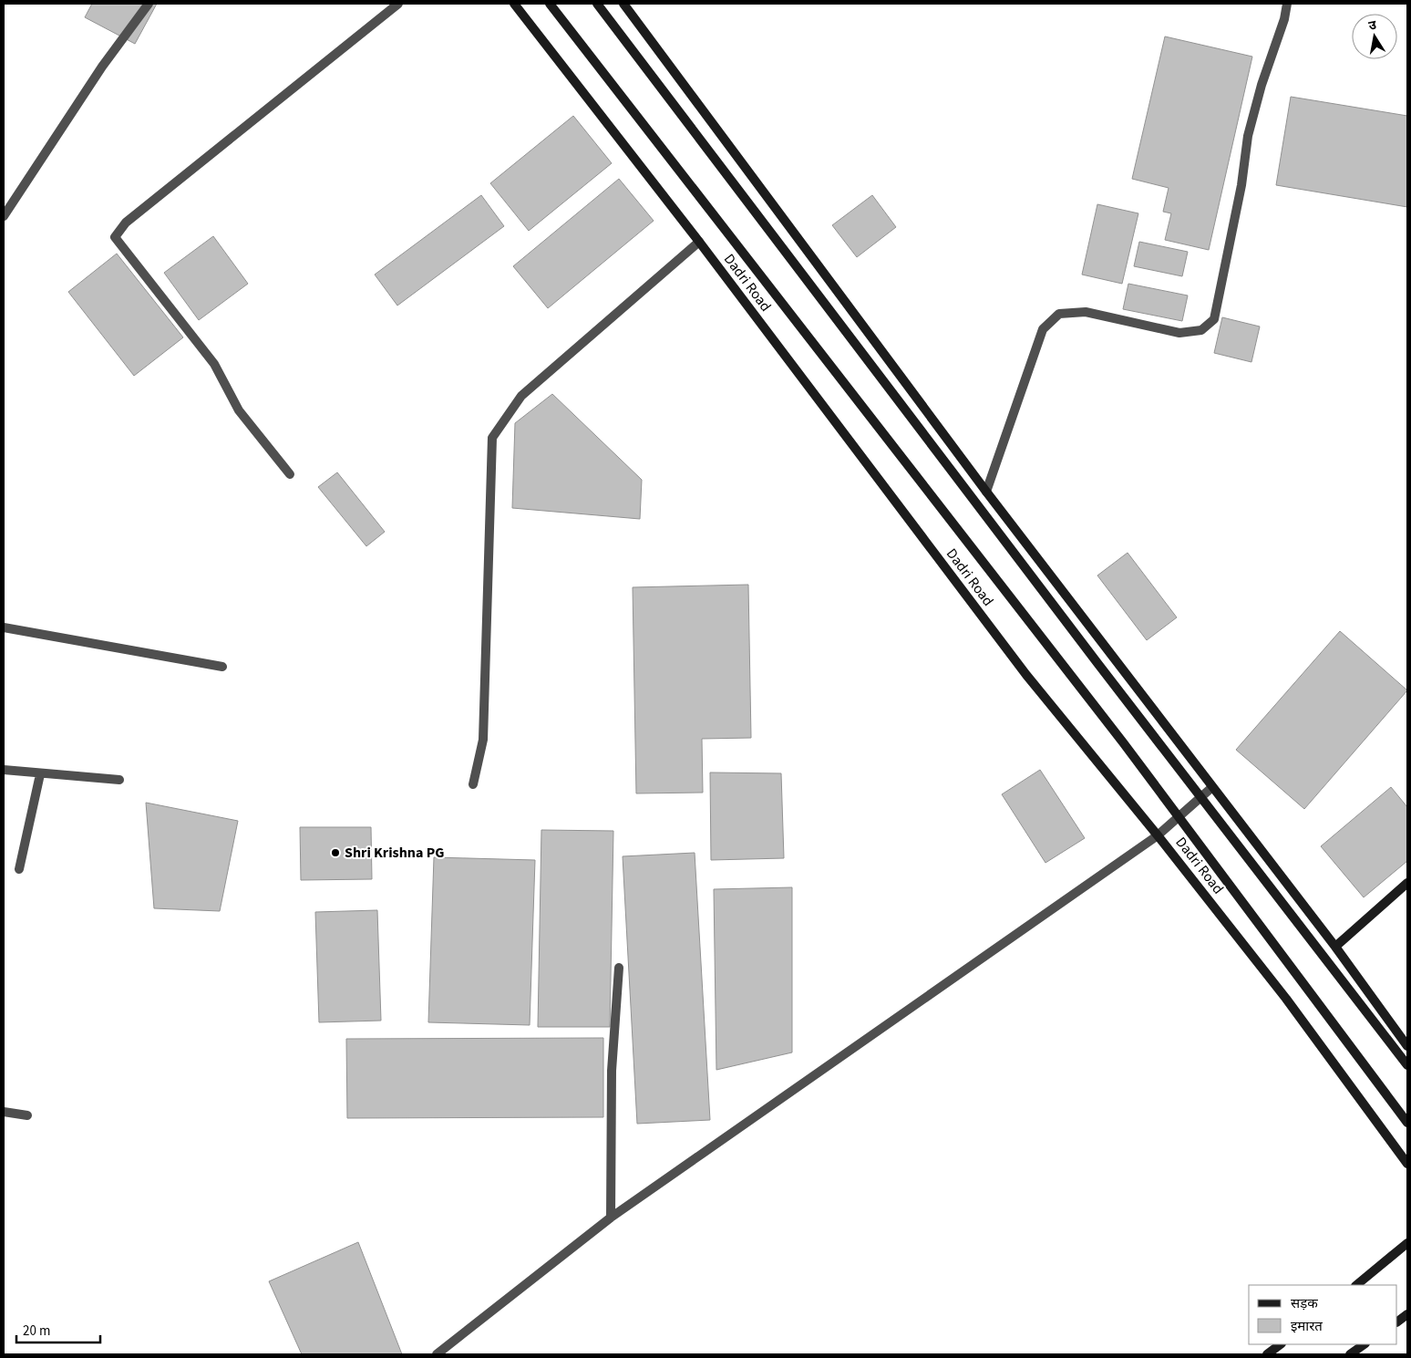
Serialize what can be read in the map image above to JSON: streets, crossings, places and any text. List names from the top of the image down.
{
  "streets": {
    "street": ["Dadri Road"]
  },
  "places": ["Shri Krishna PG"],
  "legend": ["सड़क", "इमारत"],
  "scale_bar": "20 m",
  "north": "top"
}
